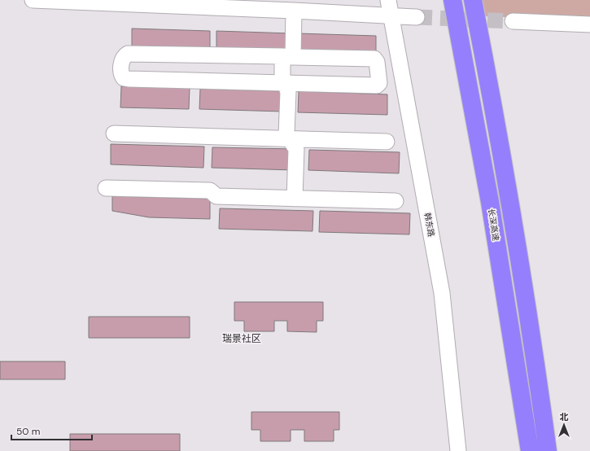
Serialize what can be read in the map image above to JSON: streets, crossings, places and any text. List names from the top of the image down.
{
  "streets": {
    "highway": ["长深高速"],
    "street": ["韩东路"]
  },
  "districts": ["瑞景社区"],
  "scale_bar": "50 m",
  "north": "top"
}
